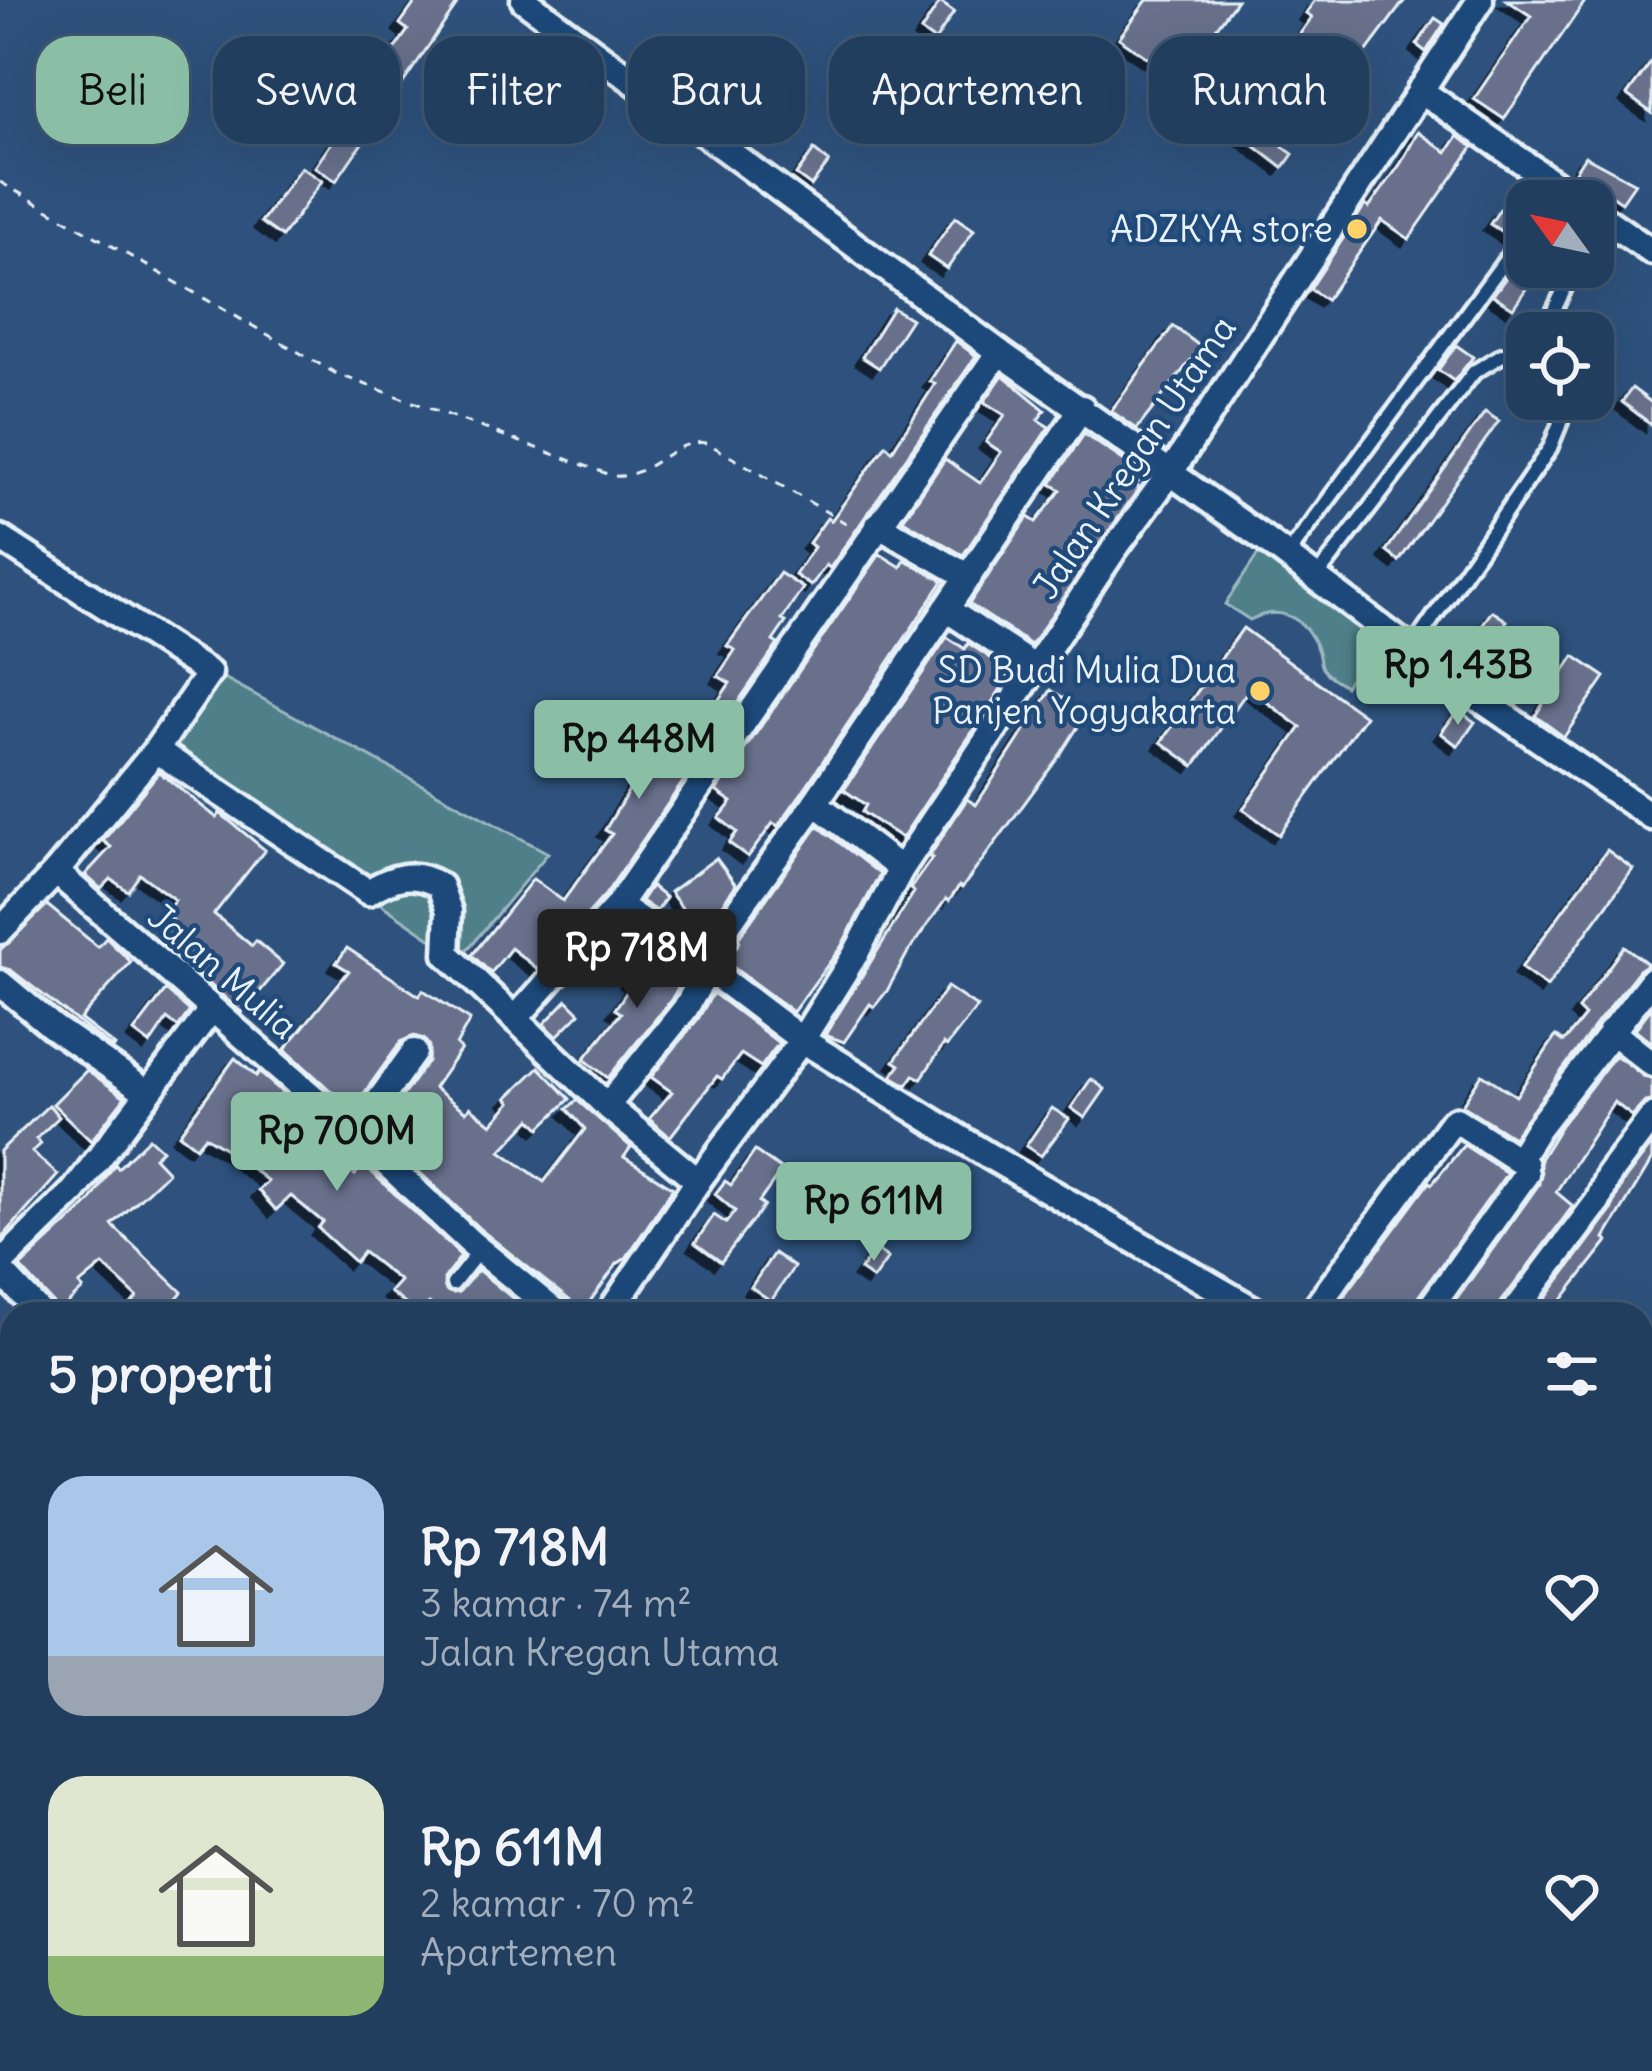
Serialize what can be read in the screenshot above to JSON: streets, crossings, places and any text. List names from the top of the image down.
{
  "streets": {
    "street": ["Jalan Kregan Utama", "Jalan Mulia"]
  },
  "places": ["ADZKYA store", "SD Budi Mulia Dua Panjen Yogyakarta"],
  "north": "top left",
  "page": {
    "chip": [
      "Beli",
      "Sewa",
      "Filter",
      "Baru",
      "Apartemen",
      "Rumah"
    ],
    "price": [
      "Rp 1.43B",
      "Rp 448M",
      "Rp 718M",
      "Rp 700M",
      "Rp 611M"
    ],
    "heading": "5 properti",
    "list": [
      {
        "name": "Rp 718M",
        "note": "3 kamar · 74 m² · Jalan Kregan Utama"
      },
      {
        "name": "Rp 611M",
        "note": "2 kamar · 70 m² · Apartemen"
      }
    ]
  }
}
